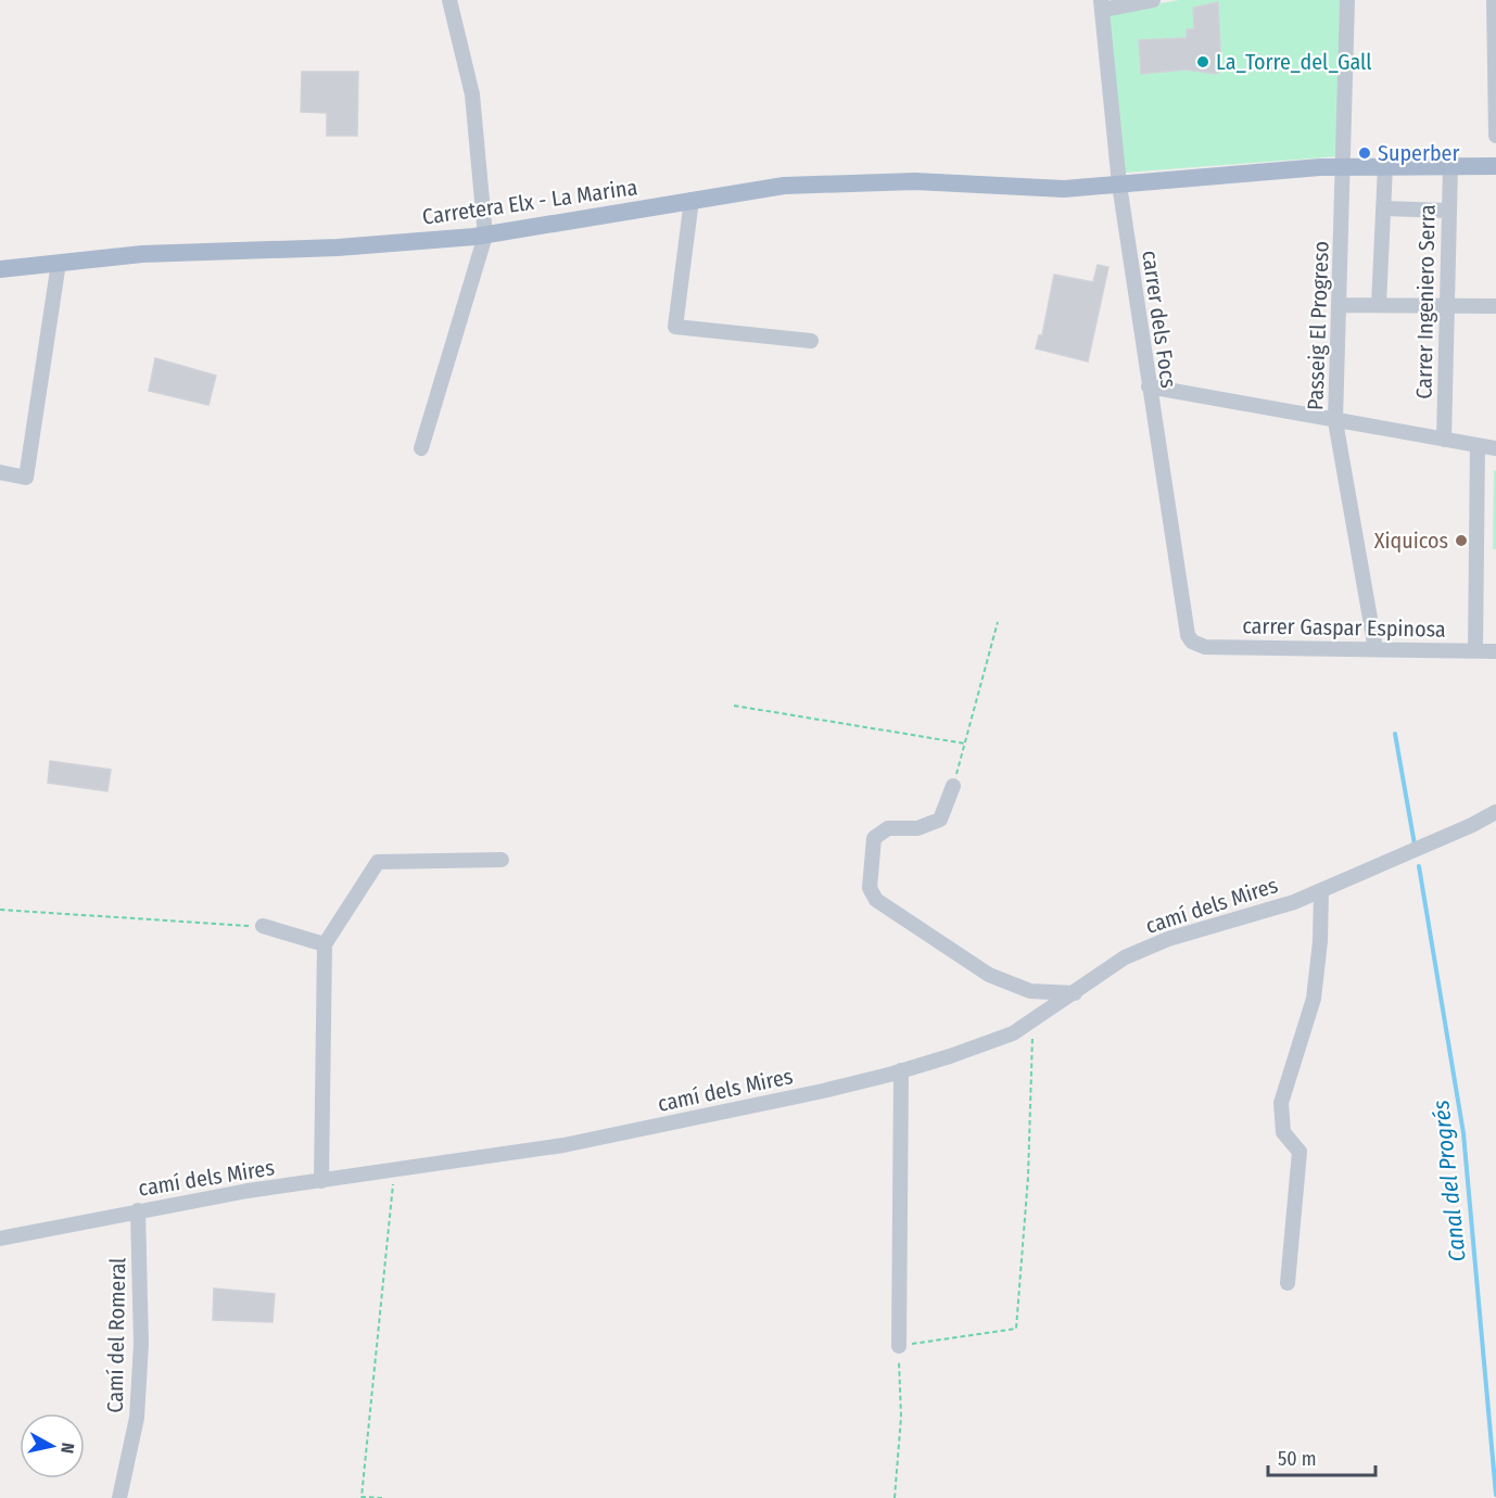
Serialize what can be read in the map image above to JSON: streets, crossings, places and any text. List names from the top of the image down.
{
  "streets": {
    "main road": ["Carretera Elx - La Marina"],
    "street": [
      "Carrer Ingeniero Serra",
      "carrer dels Focs",
      "Passeig El Progreso",
      "carrer Gaspar Espinosa",
      "camí dels Mires",
      "Camí del Romeral"
    ]
  },
  "crossings": [
    ["Carretera Elx - La Marina", "Carrer Ingeniero Serra"],
    ["Carretera Elx - La Marina", "carrer dels Focs"],
    ["Carretera Elx - La Marina", "Passeig El Progreso"],
    ["carrer dels Focs", "carrer Gaspar Espinosa"],
    ["Passeig El Progreso", "carrer Gaspar Espinosa"],
    ["camí dels Mires", "Camí del Romeral"]
  ],
  "water": ["Canal del Progrés"],
  "places": ["La_Torre_del_Gall", "Superber", "Xiquicos"],
  "scale_bar": "50 m",
  "north": "right"
}
